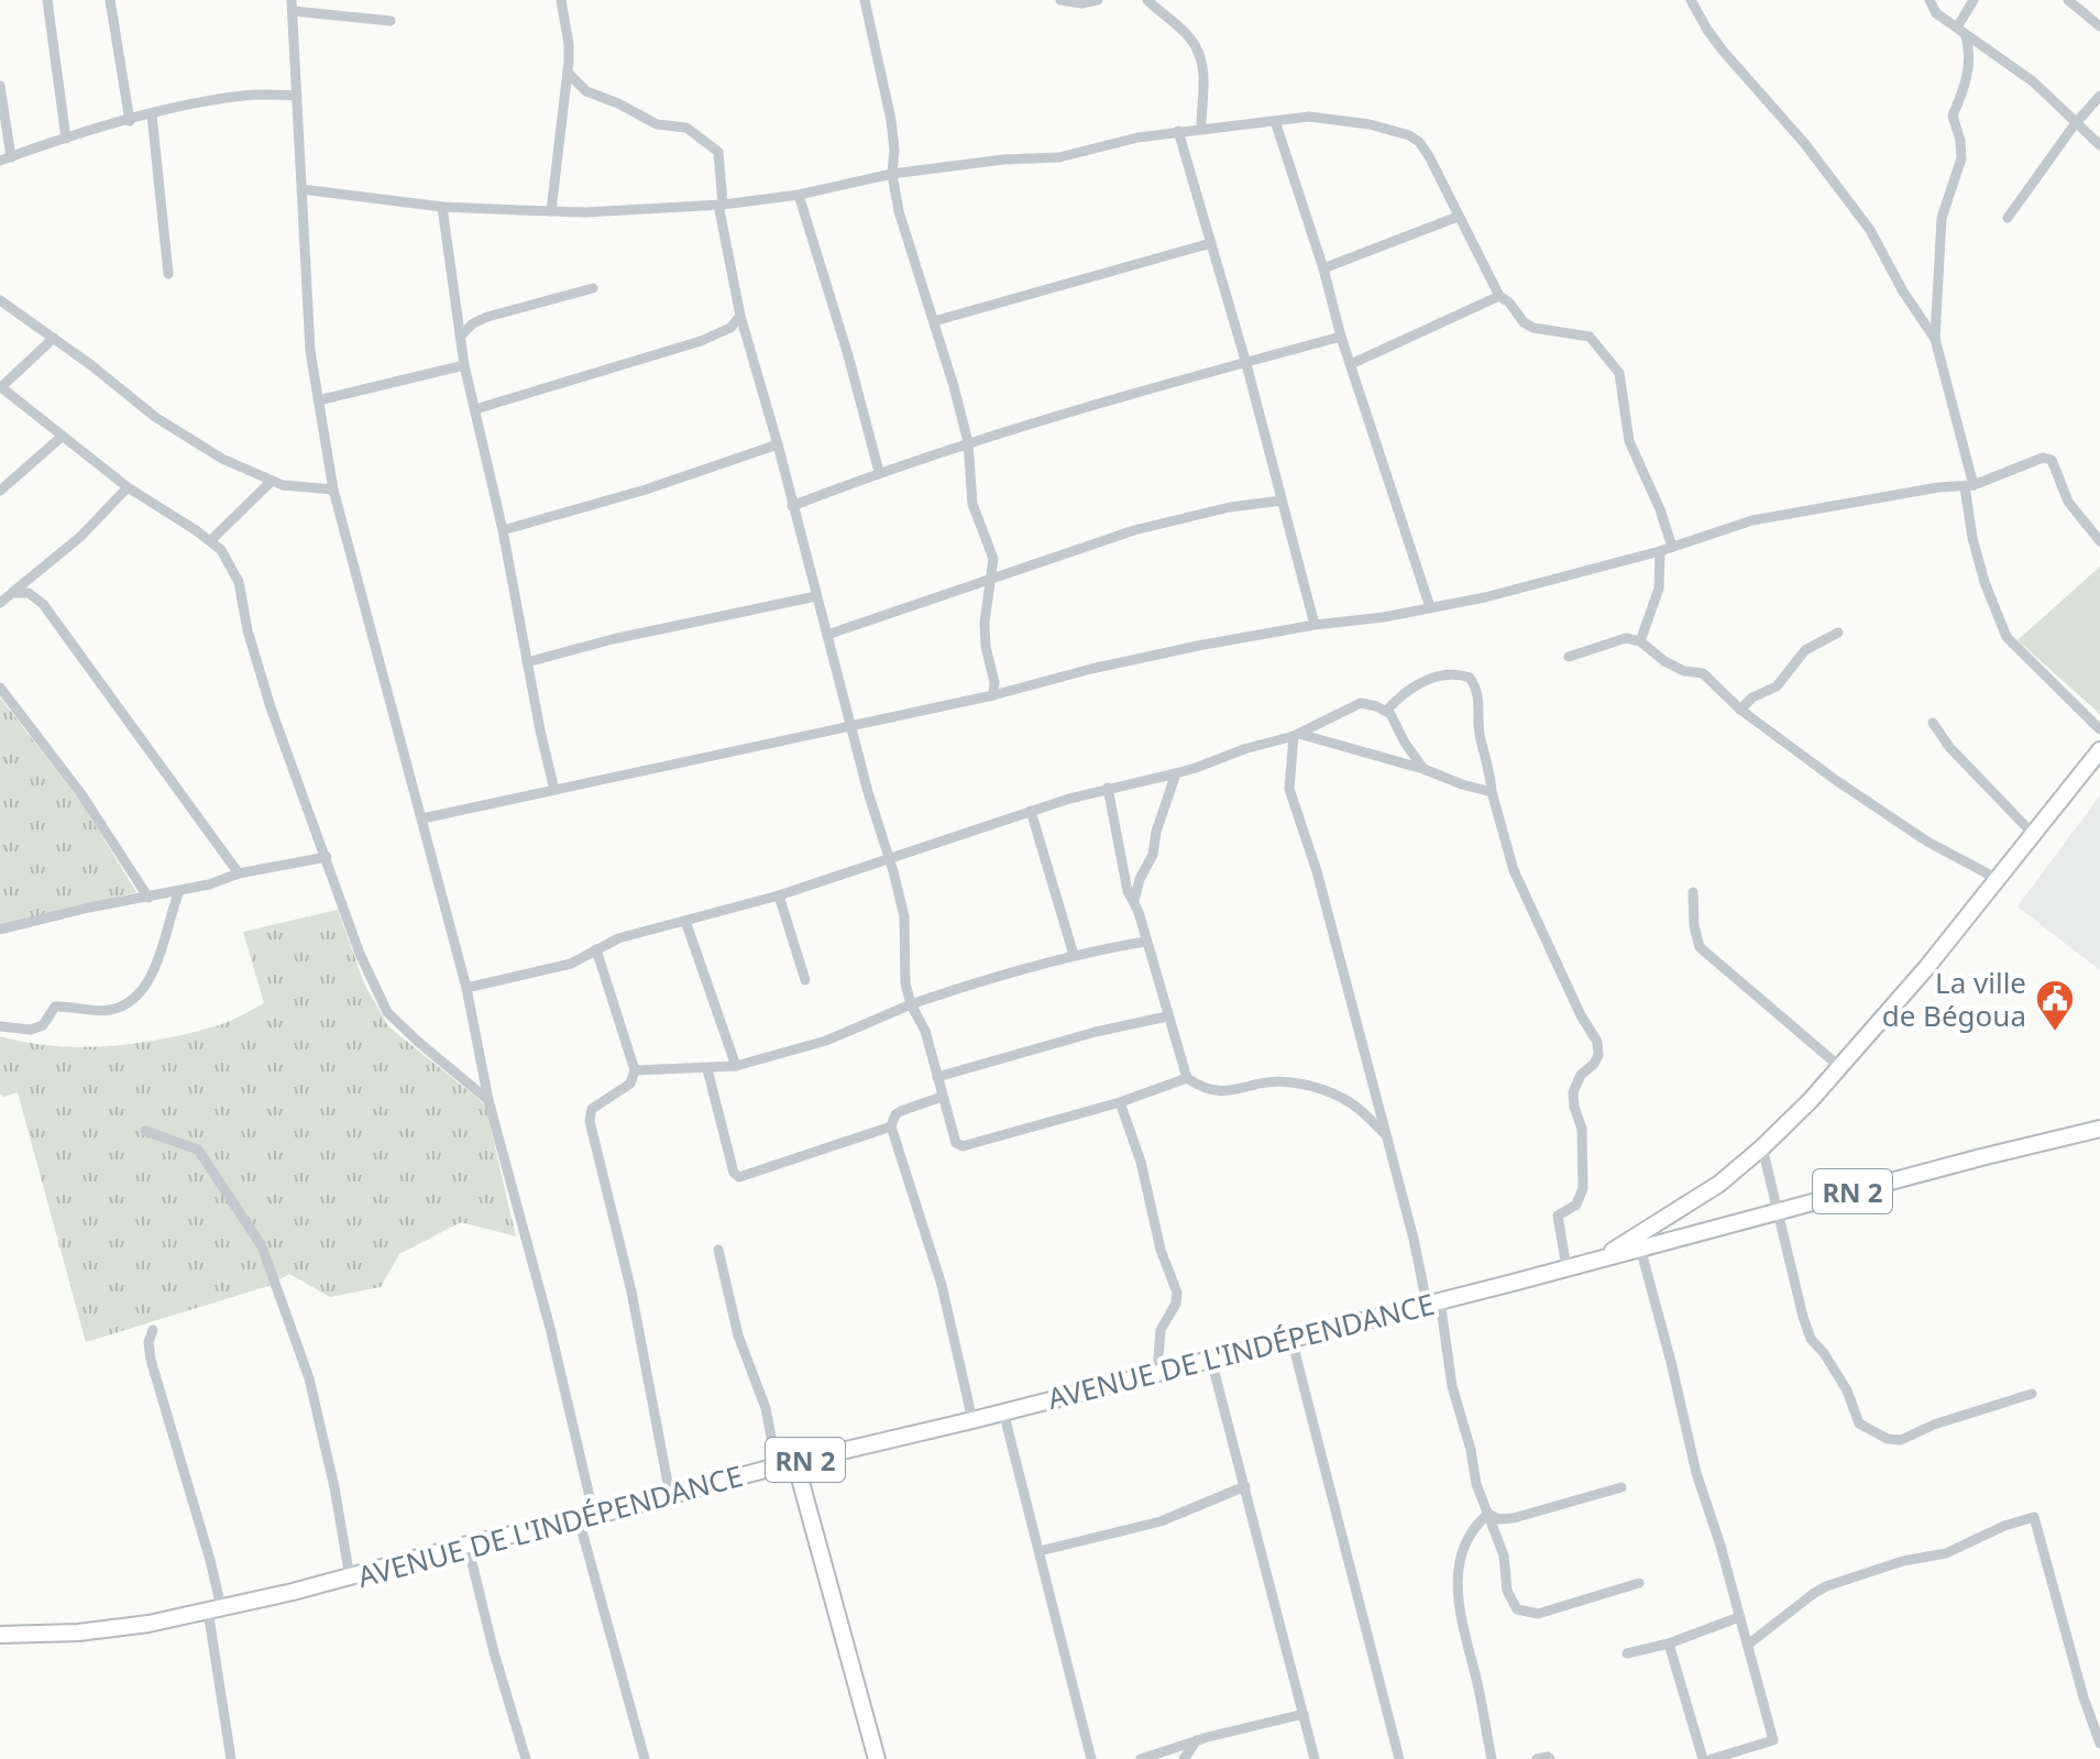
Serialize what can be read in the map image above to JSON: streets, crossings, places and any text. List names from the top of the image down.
{
  "streets": {
    "main road": ["RN 2", "AVENUE DE L'INDÉPENDANCE"]
  },
  "crossings": [
    ["RN 2", "AVENUE DE L'INDÉPENDANCE"]
  ],
  "places": {
    "public building": ["La ville de Bégoua"]
  }
}
